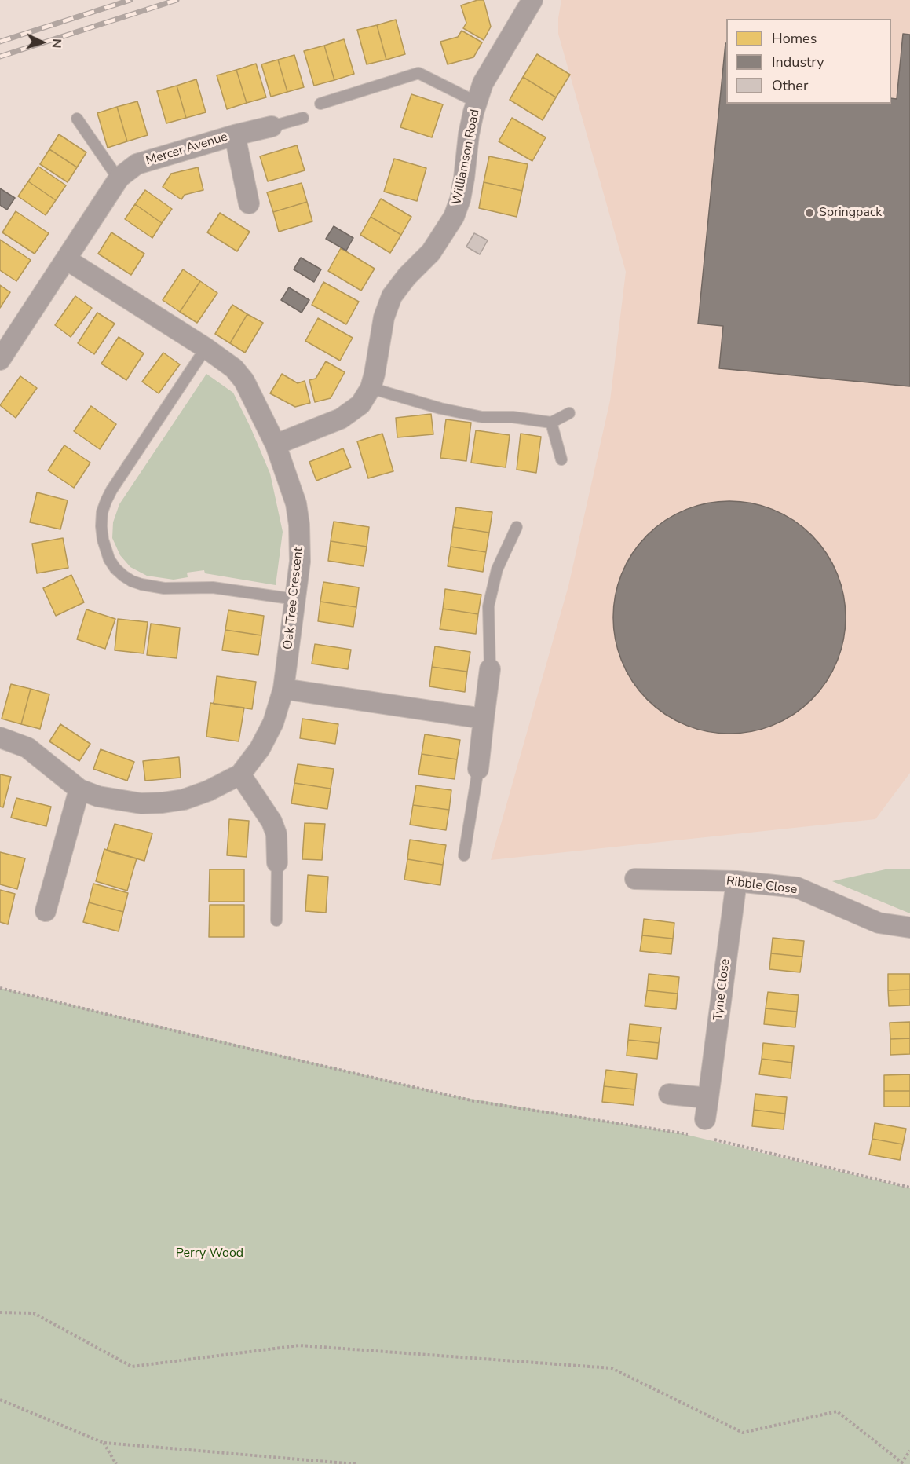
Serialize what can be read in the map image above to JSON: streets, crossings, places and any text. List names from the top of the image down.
{
  "streets": {
    "street": [
      "Mercer Avenue",
      "Williamson Road",
      "Oak Tree Crescent",
      "Ribble Close",
      "Tyne Close"
    ]
  },
  "crossings": [
    ["Mercer Avenue", "Oak Tree Crescent"],
    ["Williamson Road", "Oak Tree Crescent"],
    ["Ribble Close", "Tyne Close"]
  ],
  "parks": ["Perry Wood"],
  "places": ["Springpack"],
  "legend": ["Homes", "Industry", "Other"],
  "north": "right"
}
